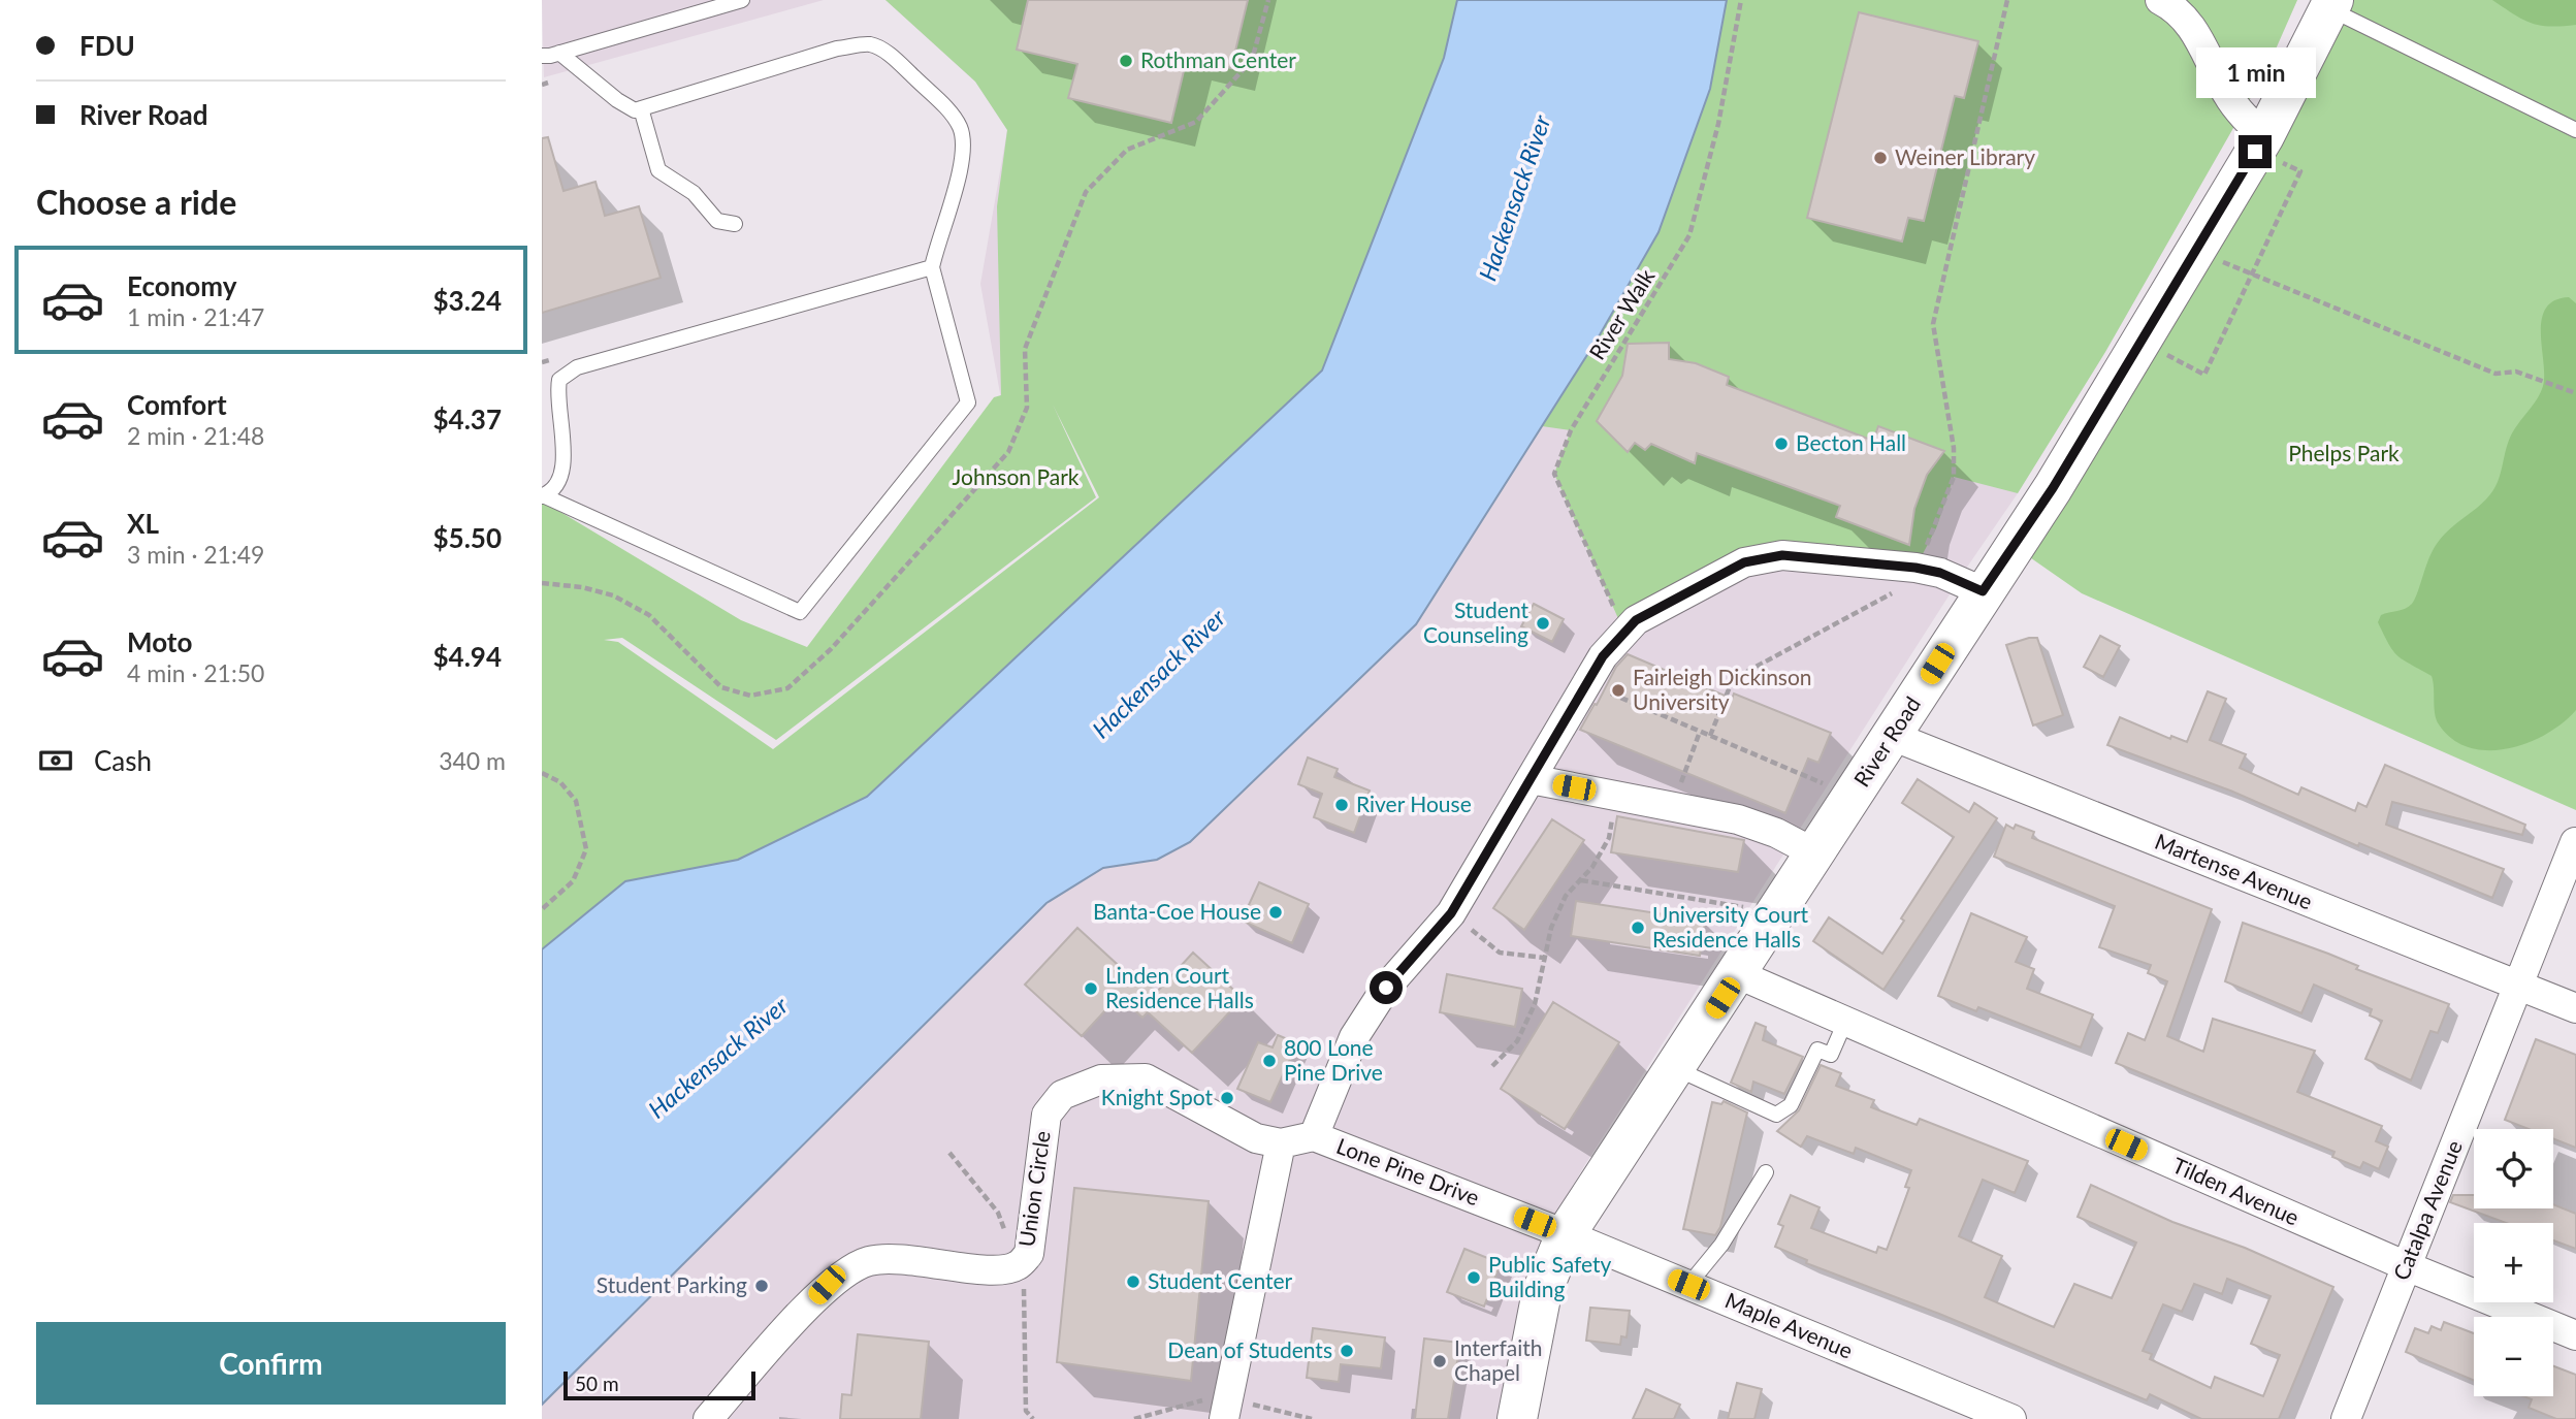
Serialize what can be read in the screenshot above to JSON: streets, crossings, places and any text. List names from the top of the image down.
{
  "streets": {
    "main road": ["River Road"],
    "street": [
      "Martense Avenue",
      "Lone Pine Drive",
      "Union Circle",
      "Tilden Avenue",
      "Catalpa Avenue",
      "Maple Avenue"
    ],
    "path": ["River Walk"]
  },
  "crossings": [
    ["River Walk", "Lone Pine Drive"],
    ["River Road", "Martense Avenue"],
    ["River Road", "Lone Pine Drive"],
    ["River Road", "Tilden Avenue"],
    ["River Road", "Maple Avenue"],
    ["Martense Avenue", "Catalpa Avenue"],
    ["Lone Pine Drive", "Union Circle"],
    ["Lone Pine Drive", "Maple Avenue"],
    ["Tilden Avenue", "Catalpa Avenue"]
  ],
  "water": ["Hackensack River"],
  "parks": ["Phelps Park", "Johnson Park"],
  "places": [
    "Rothman Center",
    "Weiner Library",
    "Becton Hall",
    "Student Counseling",
    "Fairleigh Dickinson University",
    "River House",
    "Banta-Coe House",
    "University Court Residence Halls",
    "Linden Court Residence Halls",
    "800 Lone Pine Drive",
    "Knight Spot",
    "Public Safety Building",
    "Student Center",
    "Student Parking",
    "Dean of Students",
    "Interfaith Chapel"
  ],
  "scale_bar": "50 m",
  "page": {
    "banner": ["FDU", "River Road"],
    "bubble": "1 min",
    "heading": "Choose a ride",
    "list": [
      {
        "name": "Economy",
        "note": "1 min · 21:47",
        "value": "$3.24"
      },
      {
        "name": "Comfort",
        "note": "2 min · 21:48",
        "value": "$4.37"
      },
      {
        "name": "XL",
        "note": "3 min · 21:49",
        "value": "$5.50"
      },
      {
        "name": "Moto",
        "note": "4 min · 21:50",
        "value": "$4.94"
      }
    ],
    "pay": ["Cash", "340 m"],
    "map_buttons": ["+", "−"],
    "buttons": "Confirm",
    "scale": "50 m"
  }
}
